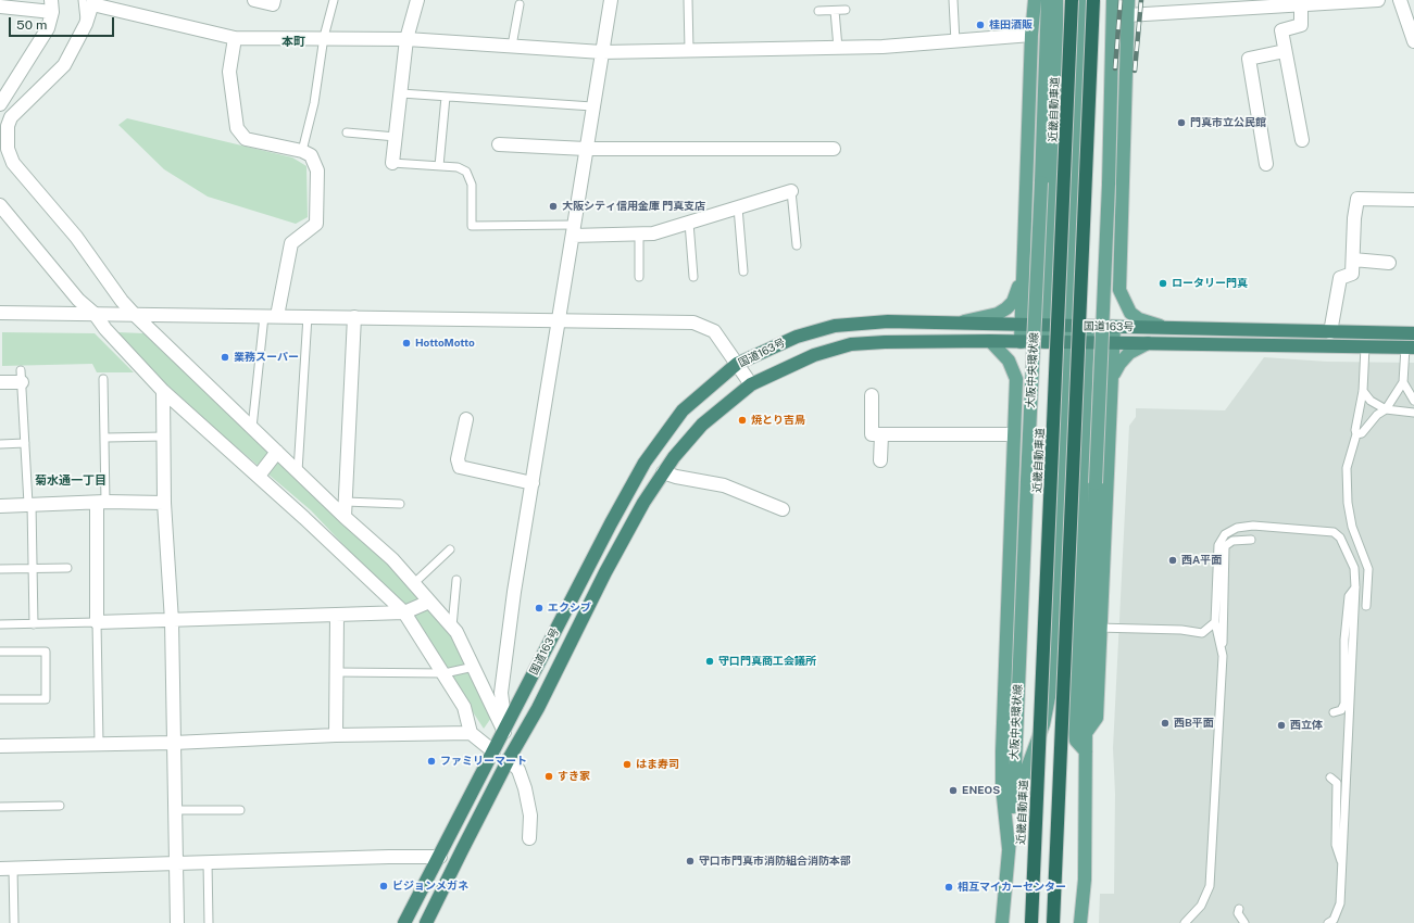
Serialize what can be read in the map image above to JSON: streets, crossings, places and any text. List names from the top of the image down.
{
  "streets": {
    "highway": ["近畿自動車道", "国道163号"],
    "main road": ["大阪中央環状線"]
  },
  "districts": ["本町", "菊水通一丁目"],
  "places": [
    "桂田酒販",
    "門真市立公民館",
    "大阪シティ信用金庫 門真支店",
    "ロータリー門真",
    "HottoMotto",
    "業務スーパー",
    "焼とり吉鳥",
    "西A平面",
    "エクシブ",
    "守口門真商工会議所",
    "西B平面",
    "西立体",
    "ファミリーマート",
    "はま寿司",
    "すき家",
    "ENEOS",
    "守口市門真市消防組合消防本部",
    "ビジョンメガネ",
    "相互マイカーセンター"
  ],
  "scale_bar": "50 m"
}
